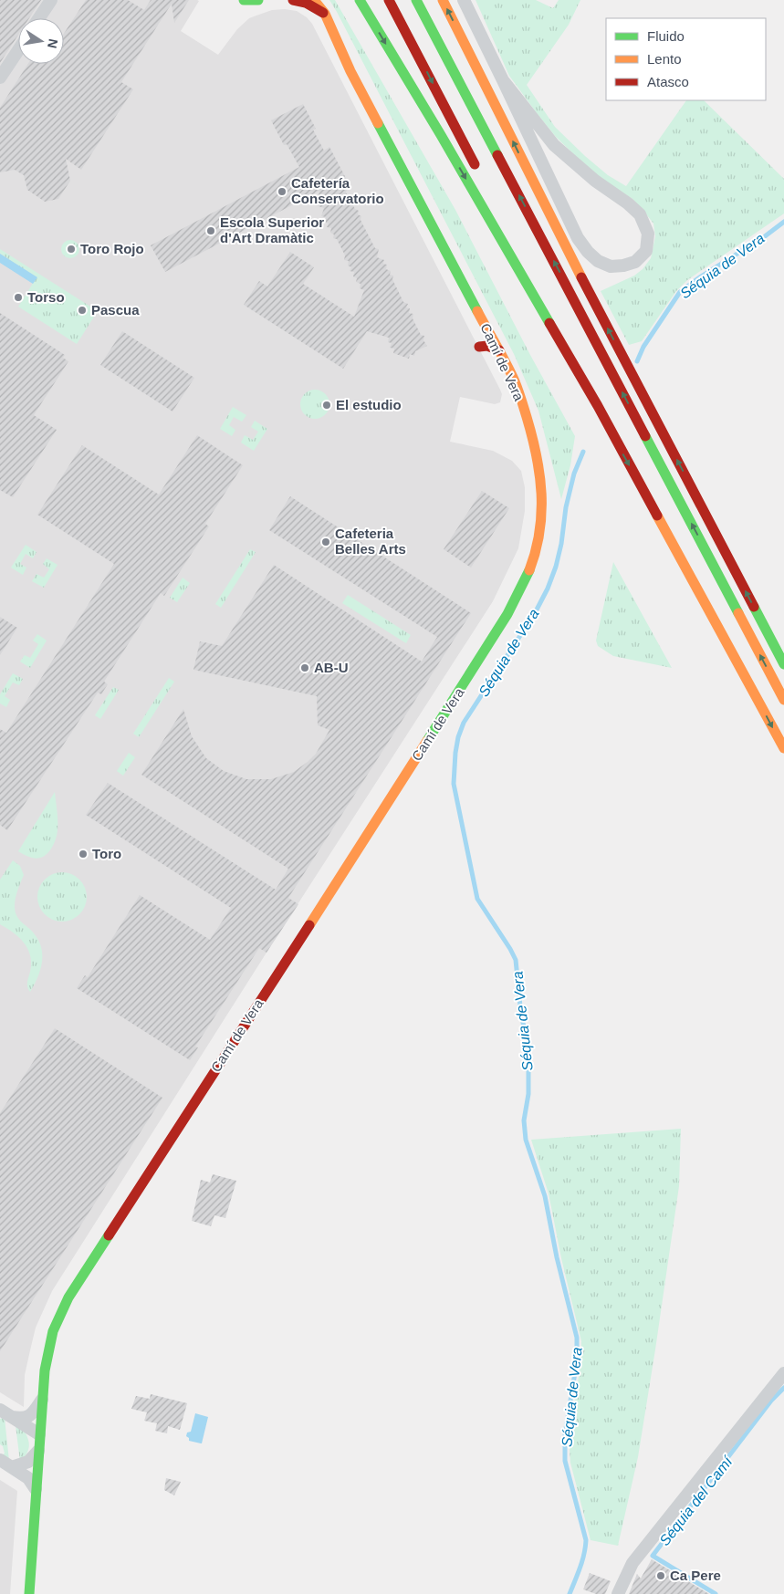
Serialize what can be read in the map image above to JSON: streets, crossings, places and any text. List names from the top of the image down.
{
  "streets": {
    "main road": ["Camí de Vera"]
  },
  "water": ["Séquia de Vera", "Séquia del Camí"],
  "places": [
    "Cafetería Conservatorio",
    "Escola Superior d'Art Dramàtic",
    "Toro Rojo",
    "Torso",
    "Pascua",
    "El estudio",
    "Cafeteria Belles Arts",
    "AB-U",
    "Toro",
    "Ca Pere"
  ],
  "legend": ["Fluido", "Lento", "Atasco"],
  "north": "right"
}
